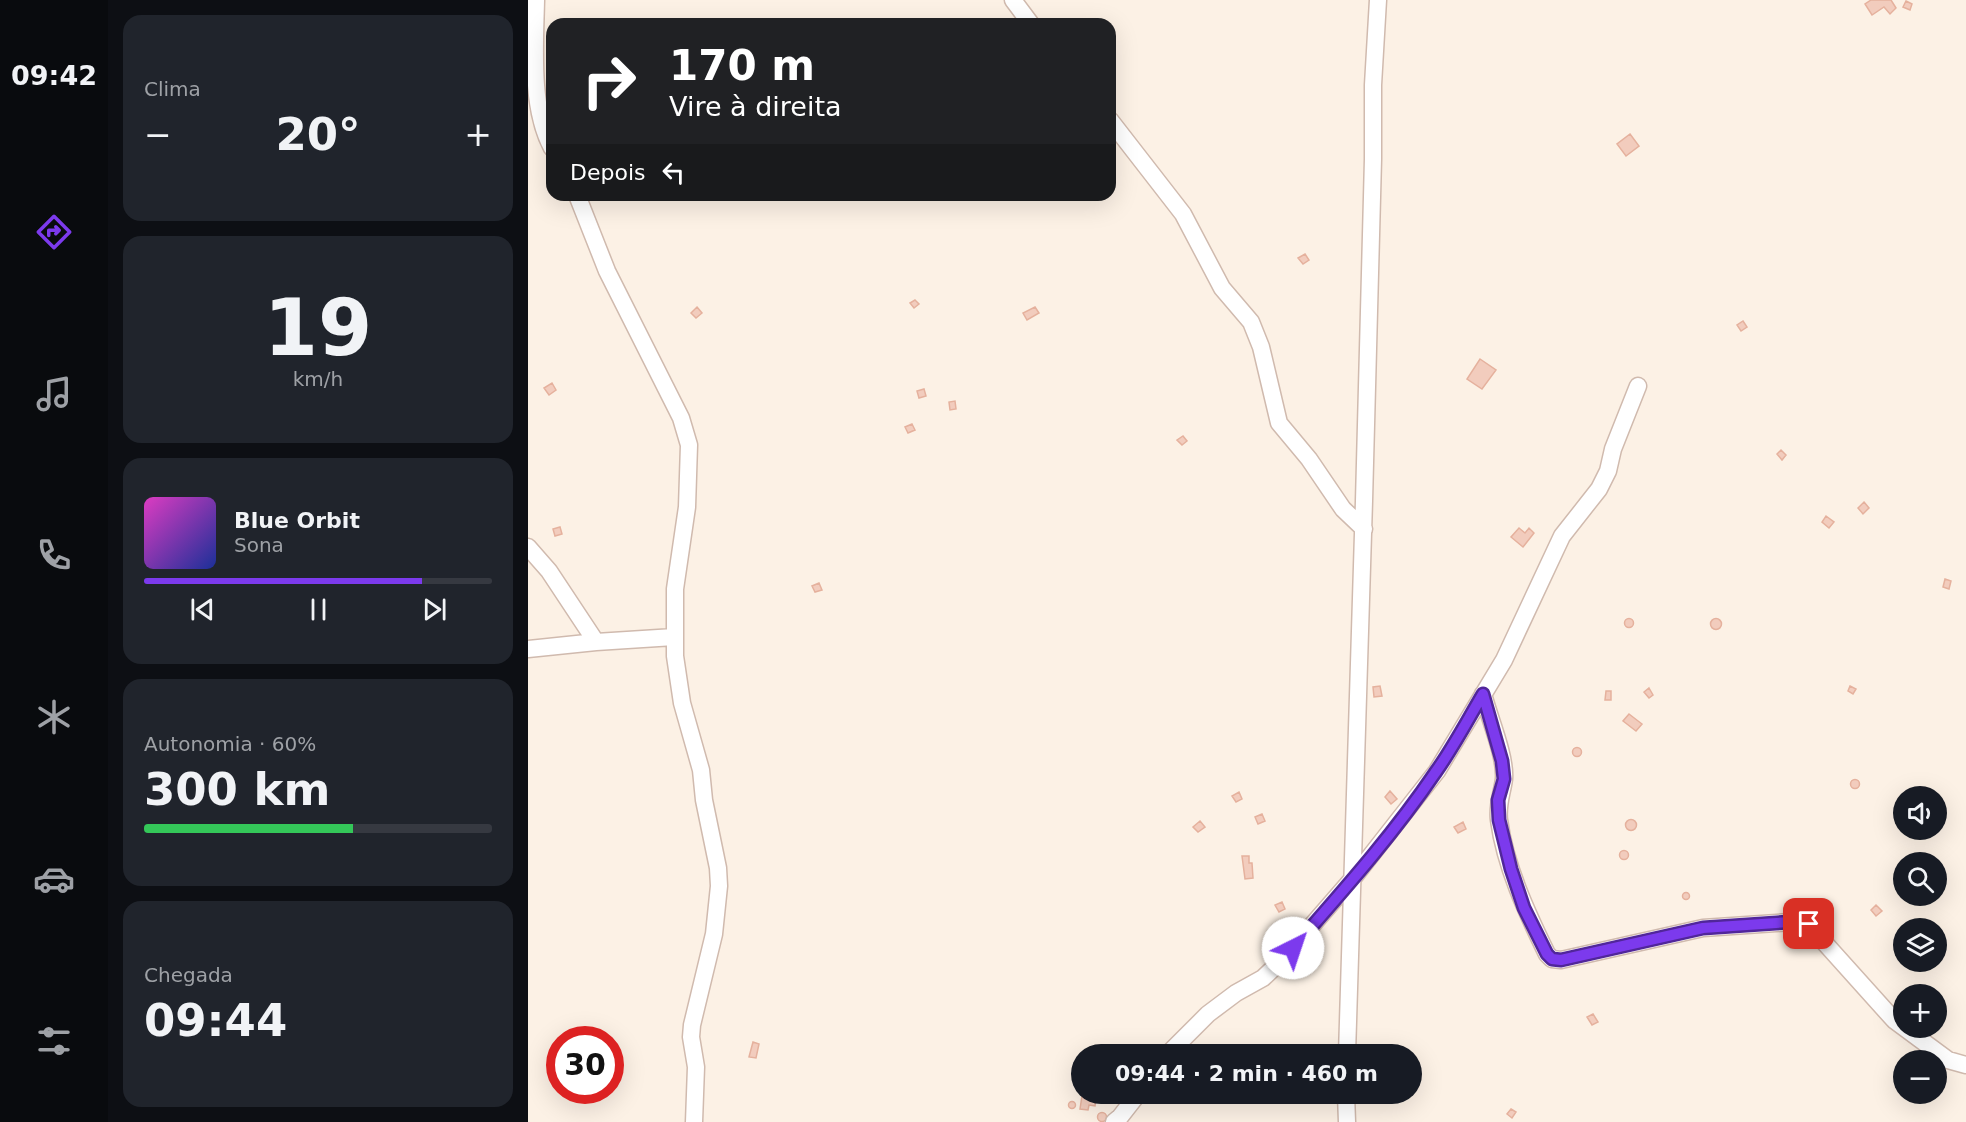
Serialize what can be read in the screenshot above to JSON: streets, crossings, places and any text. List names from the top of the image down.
{
  "page": {
    "tabs": "09:42",
    "tile": [
      "Clima",
      ["19", "km/h"],
      ["Autonomia · 60%", "300 km"],
      ["Chegada", "09:44"]
    ],
    "turn": ["170 m", "Vire à direita"],
    "heat": ["−", "20°", "+"],
    "then": "Depois",
    "song": ["Blue Orbit", "Sona"],
    "map_buttons": ["+", "−"],
    "limit": "30",
    "trip": "09:44 · 2 min · 460 m"
  }
}
